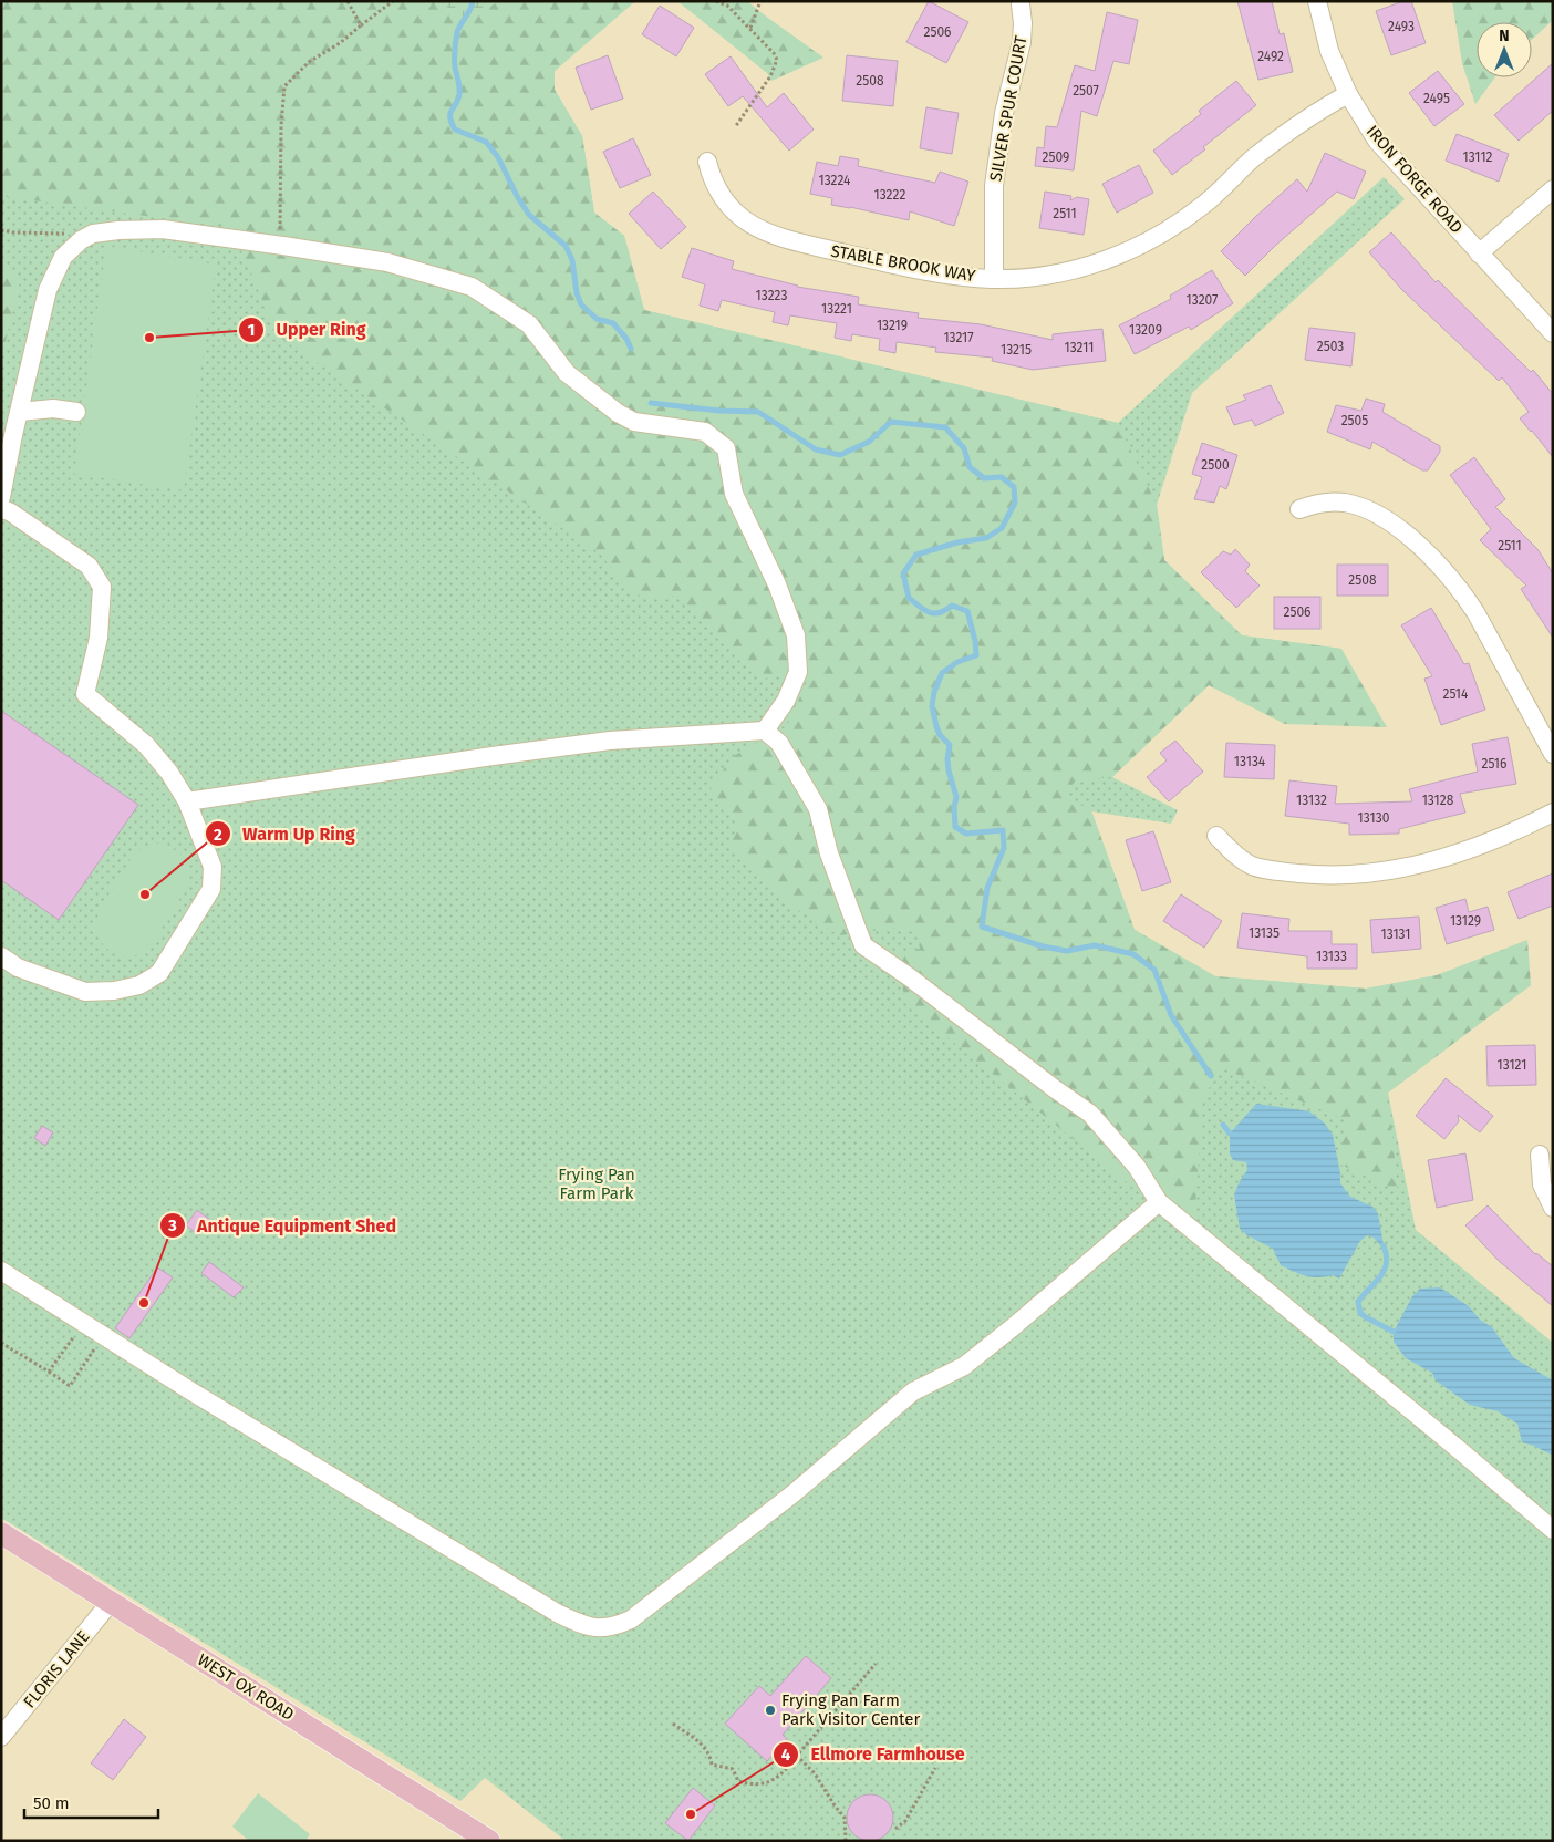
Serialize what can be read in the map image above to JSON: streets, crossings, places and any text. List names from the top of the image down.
{
  "streets": {
    "main road": ["WEST OX ROAD"],
    "street": [
      "SILVER SPUR COURT",
      "IRON FORGE ROAD",
      "STABLE BROOK WAY",
      "FLORIS LANE"
    ]
  },
  "crossings": [
    ["SILVER SPUR COURT", "STABLE BROOK WAY"],
    ["IRON FORGE ROAD", "STABLE BROOK WAY"],
    ["FLORIS LANE", "WEST OX ROAD"]
  ],
  "parks": ["Frying Pan Farm Park"],
  "places": [
    "Upper Ring",
    "Warm Up Ring",
    "Antique Equipment Shed",
    "Frying Pan Farm Park Visitor Center",
    "Ellmore Farmhouse"
  ],
  "house_numbers": [
    "2493",
    "2506",
    "2492",
    "2508",
    "2507",
    "2495",
    "2509",
    "13112",
    "13224",
    "13222",
    "2511",
    "13223",
    "13207",
    "13221",
    "13219",
    "13209",
    "13217",
    "2503",
    "13211",
    "13215",
    "2505",
    "2500",
    "2511",
    "2508",
    "2506",
    "2514",
    "13134",
    "2516",
    "13132",
    "13128",
    "13130",
    "13129",
    "13135",
    "13131",
    "13133",
    "13121"
  ],
  "scale_bar": "50 m",
  "north": "top"
}
